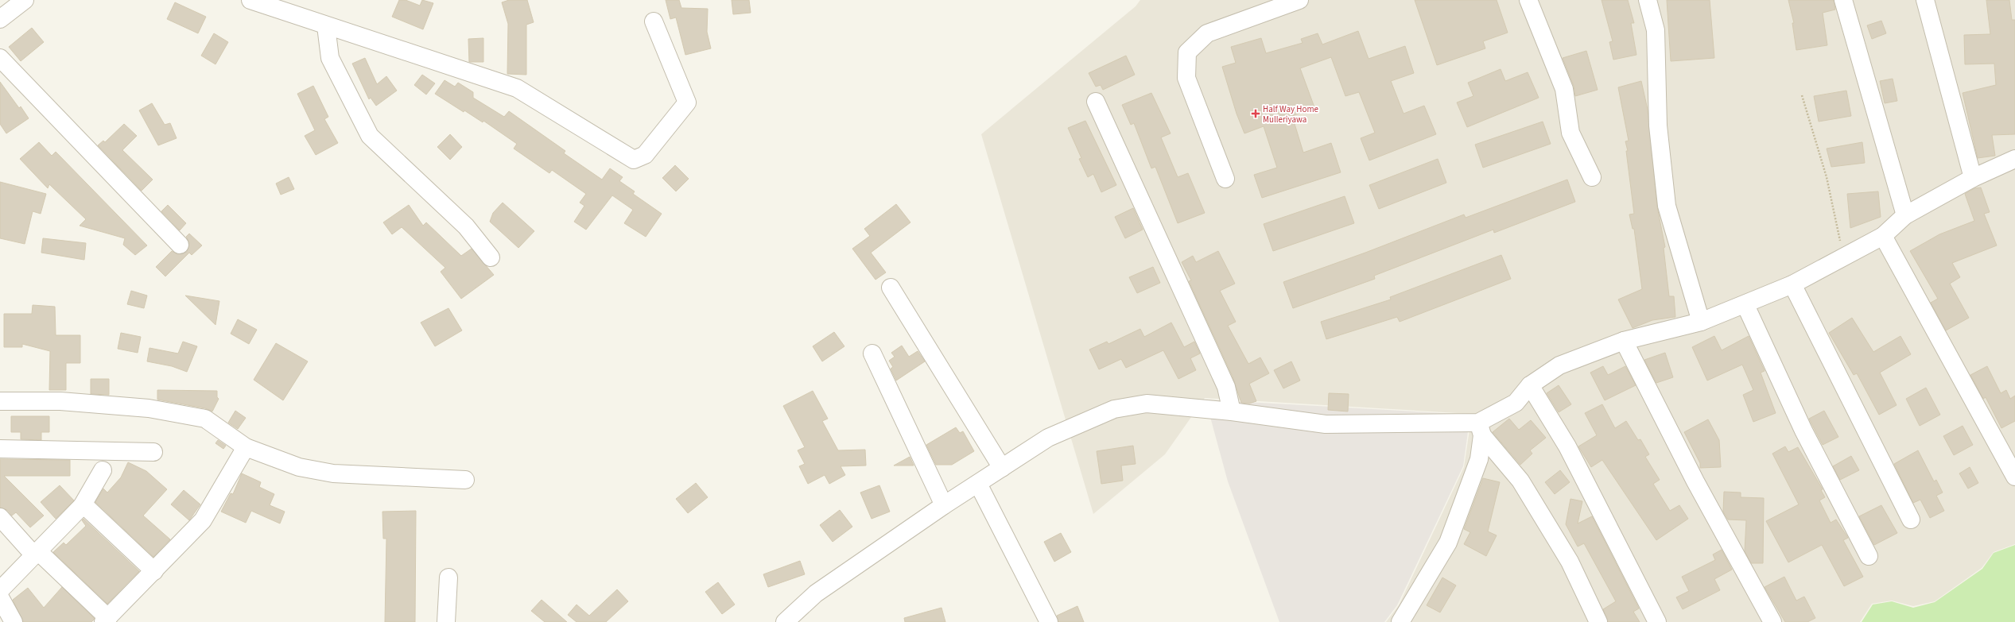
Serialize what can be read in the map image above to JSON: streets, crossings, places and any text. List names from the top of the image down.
{
  "places": {
    "health": ["Half Way Home Mulleriyawa"]
  }
}
